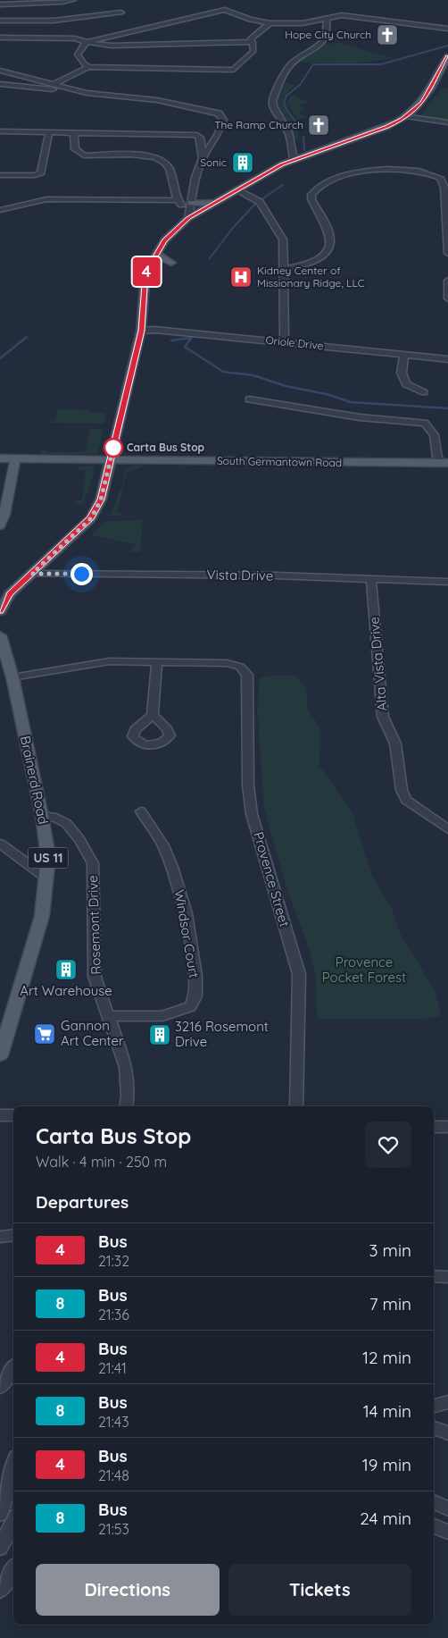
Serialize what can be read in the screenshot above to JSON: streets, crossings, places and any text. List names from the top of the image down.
{
  "streets": {
    "main road": ["South Germantown Road", "Brainerd Road", "US 11"],
    "street": [
      "Oriole Drive",
      "Vista Drive",
      "Alta Vista Drive",
      "Provence Street",
      "Rosemont Drive",
      "Windsor Court"
    ]
  },
  "crossings": [
    ["Vista Drive", "Alta Vista Drive"],
    ["Brainerd Road", "Rosemont Drive"],
    ["Rosemont Drive", "Windsor Court"]
  ],
  "parks": ["Provence Pocket Forest"],
  "places": {
    "church": ["Hope City Church", "The Ramp Church"],
    "building": ["Sonic", "Art Warehouse", "3216 Rosemont Drive"],
    "hospital": ["Kidney Center of Missionary Ridge, LLC"],
    "other": ["Carta Bus Stop"],
    "supermarket": ["Gannon Art Center"]
  },
  "lines": ["bus line 4"],
  "page": {
    "on_map": "4",
    "heading": [
      ["Carta Bus Stop", "Walk · 4 min · 250 m"],
      "Departures"
    ],
    "list": [
      {
        "mark": "4",
        "name": "Bus",
        "note": "21:32",
        "value": "3 min"
      },
      {
        "mark": "8",
        "name": "Bus",
        "note": "21:36",
        "value": "7 min"
      },
      {
        "mark": "4",
        "name": "Bus",
        "note": "21:41",
        "value": "12 min"
      },
      {
        "mark": "8",
        "name": "Bus",
        "note": "21:43",
        "value": "14 min"
      },
      {
        "mark": "4",
        "name": "Bus",
        "note": "21:48",
        "value": "19 min"
      },
      {
        "mark": "8",
        "name": "Bus",
        "note": "21:53",
        "value": "24 min"
      }
    ],
    "buttons": ["Directions", "Tickets"]
  }
}
